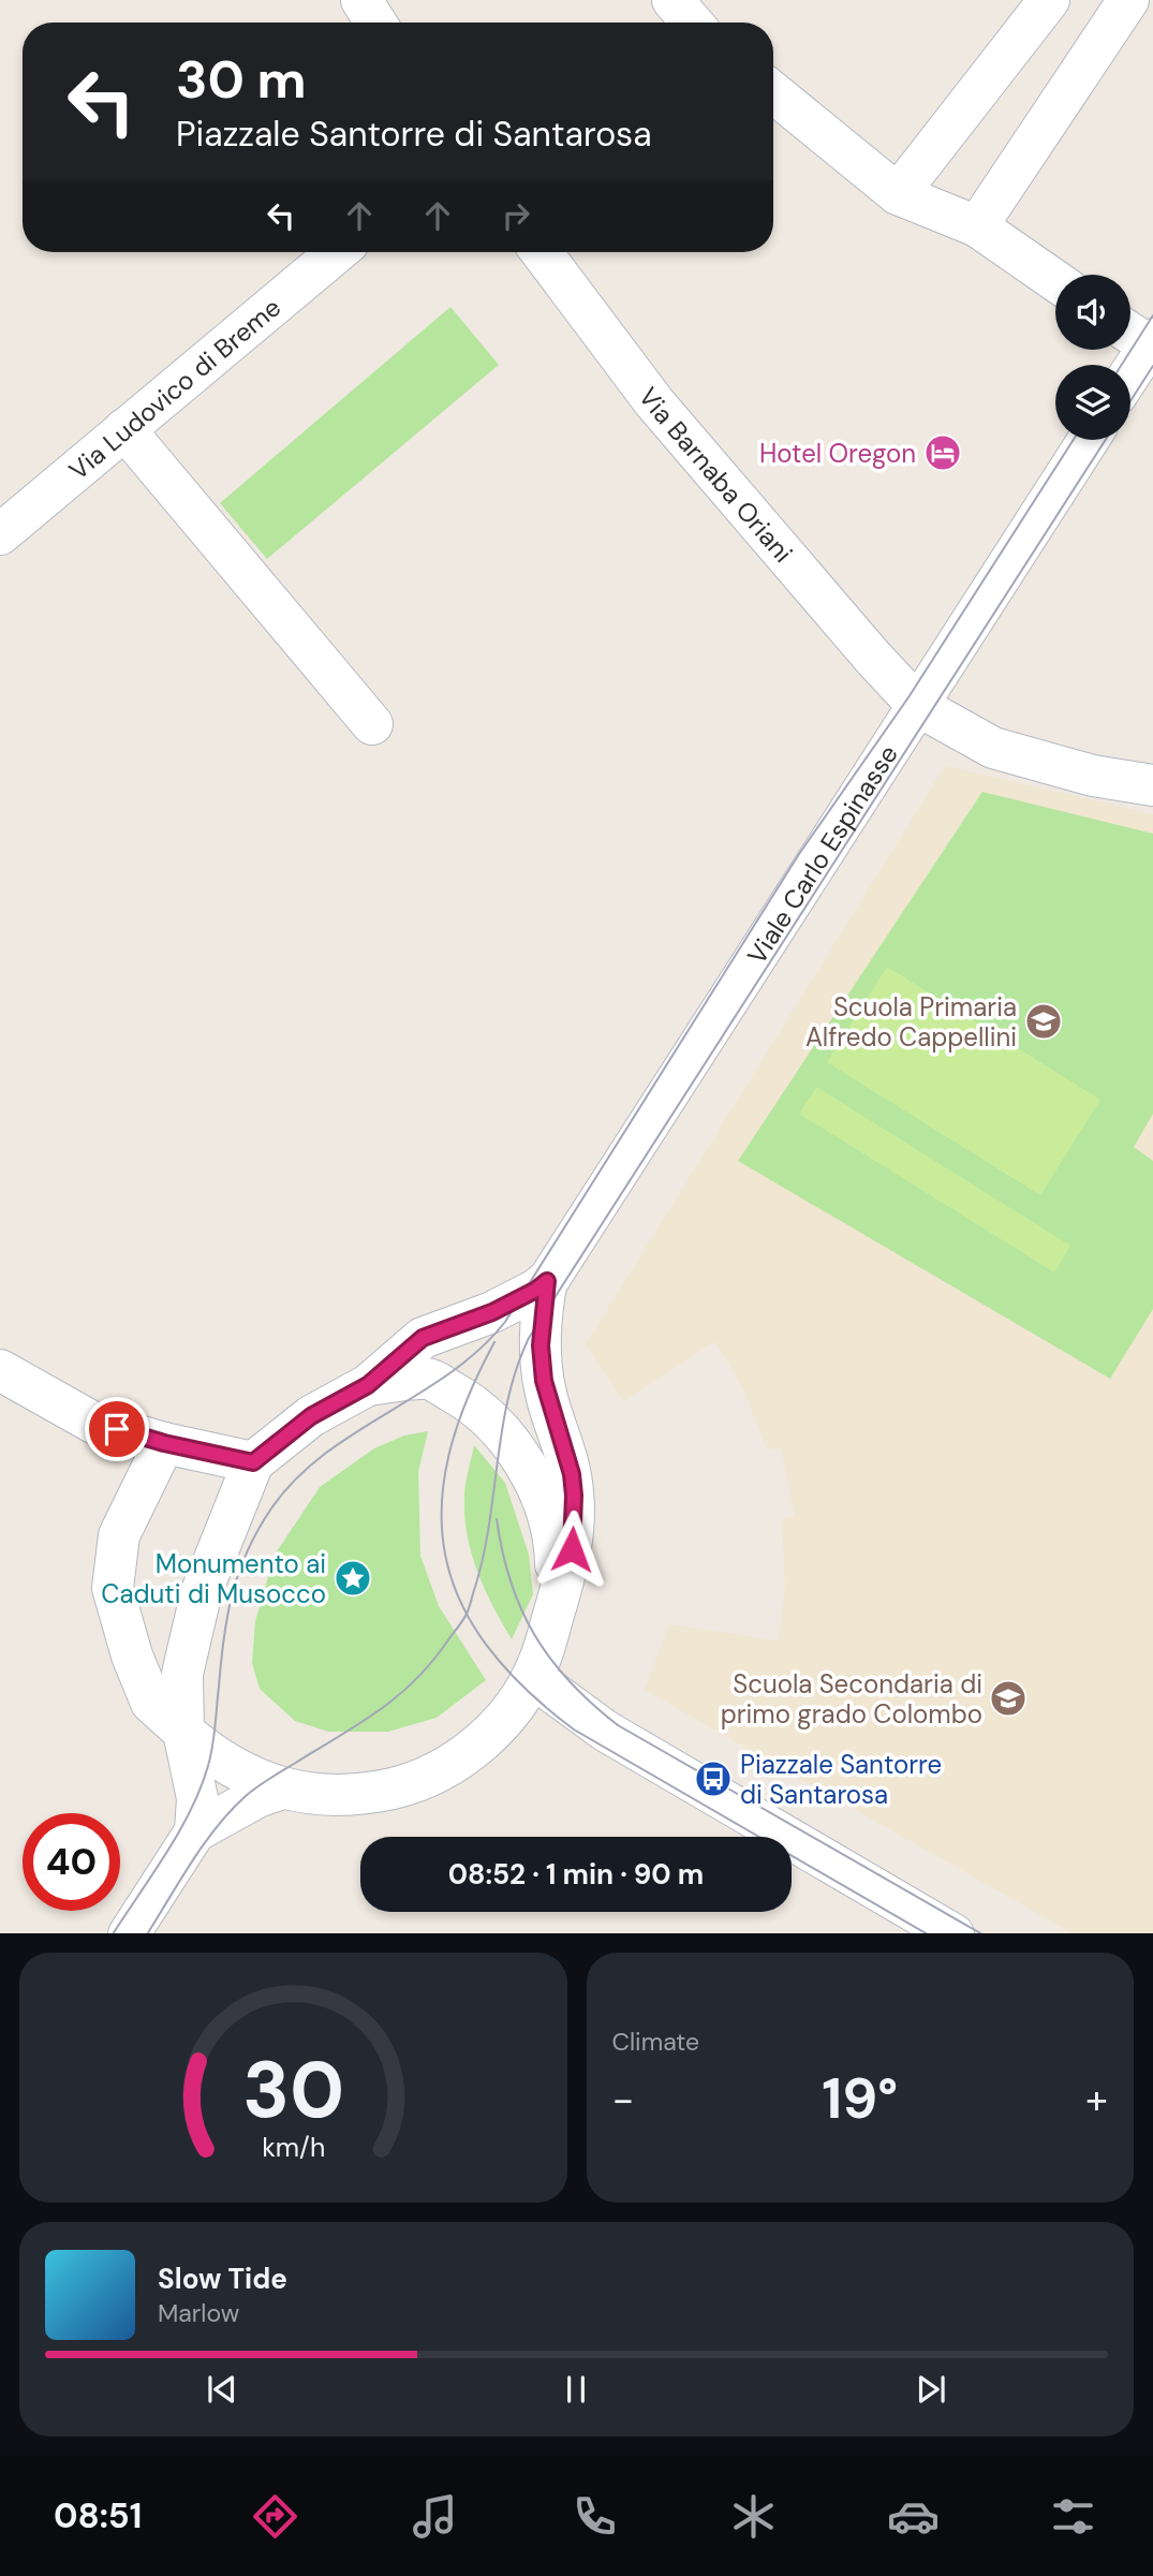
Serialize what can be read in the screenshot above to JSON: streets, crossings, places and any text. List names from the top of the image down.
{
  "streets": {
    "street": ["Via Ludovico di Breme", "Via Barnaba Oriani", "Viale Carlo Espinasse"]
  },
  "crossings": [
    ["Via Barnaba Oriani", "Viale Carlo Espinasse"]
  ],
  "places": {
    "hotel": ["Hotel Oregon"],
    "school or university": ["Scuola Primaria Alfredo Cappellini", "Scuola Secondaria di primo grado Colombo"],
    "place": ["Monumento ai Caduti di Musocco"],
    "bus stop": ["Piazzale Santorre di Santarosa"]
  },
  "page": {
    "turn": ["30 m", "Piazzale Santorre di Santarosa"],
    "limit": "40",
    "trip": "08:52 · 1 min · 90 m",
    "tile": "Climate",
    "heat": ["−", "19°", "+"],
    "song": ["Slow Tide", "Marlow"],
    "tabs": "08:51",
    "gauge": ["30", "km/h"]
  }
}
